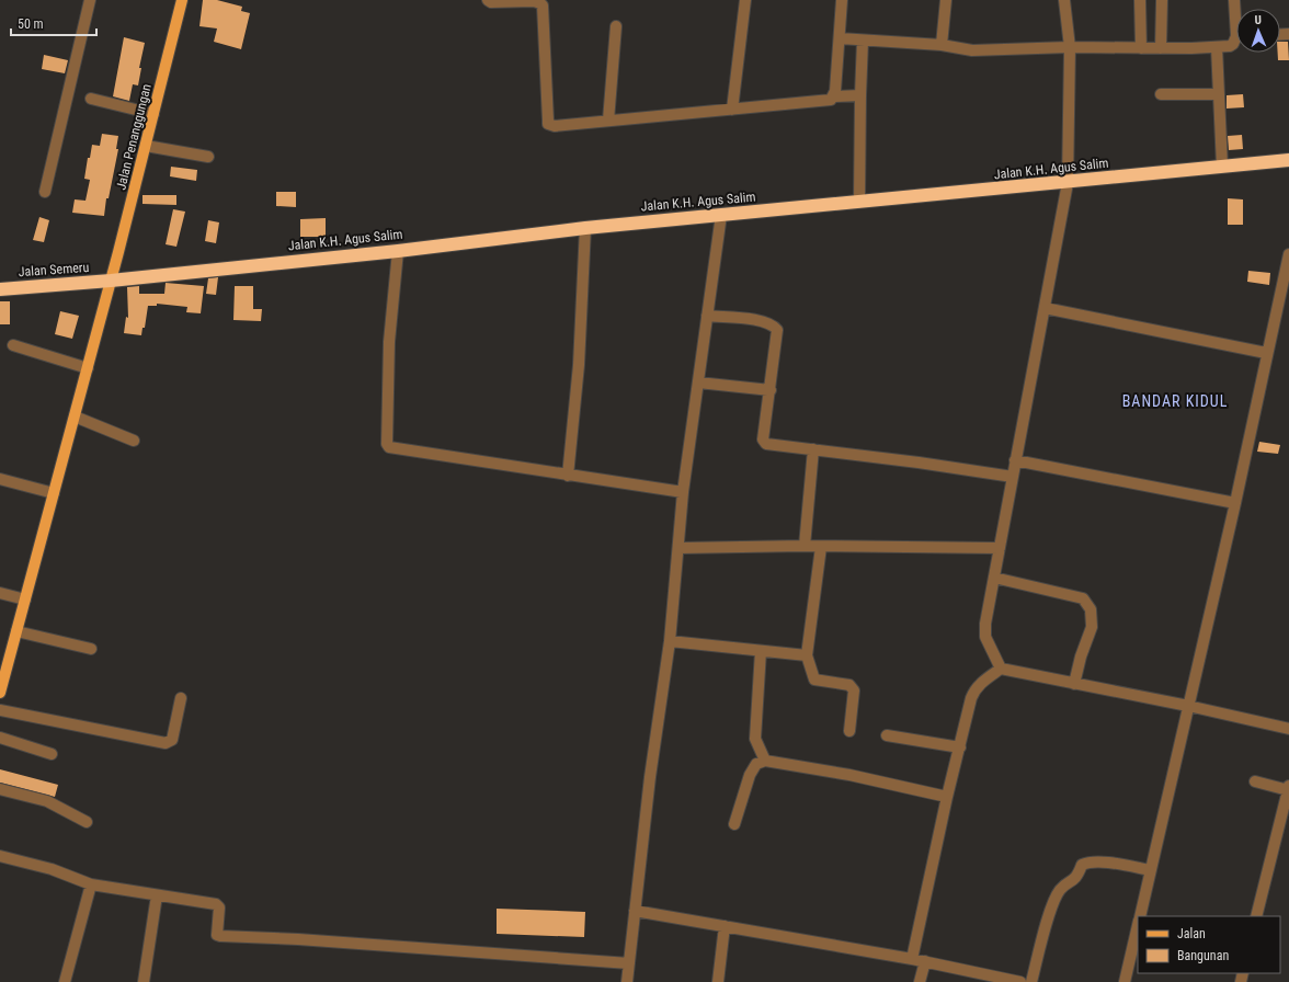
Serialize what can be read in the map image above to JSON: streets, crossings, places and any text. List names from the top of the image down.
{
  "streets": {
    "highway": ["Jalan K.H. Agus Salim", "Jalan Semeru"],
    "main road": ["Jalan Penanggungan"]
  },
  "crossings": [
    ["Jalan Penanggungan", "Jalan K.H. Agus Salim"],
    ["Jalan Penanggungan", "Jalan Semeru"],
    ["Jalan K.H. Agus Salim", "Jalan Semeru"]
  ],
  "districts": ["BANDAR KIDUL"],
  "legend": ["Jalan", "Bangunan"],
  "scale_bar": "50 m",
  "north": "top"
}
